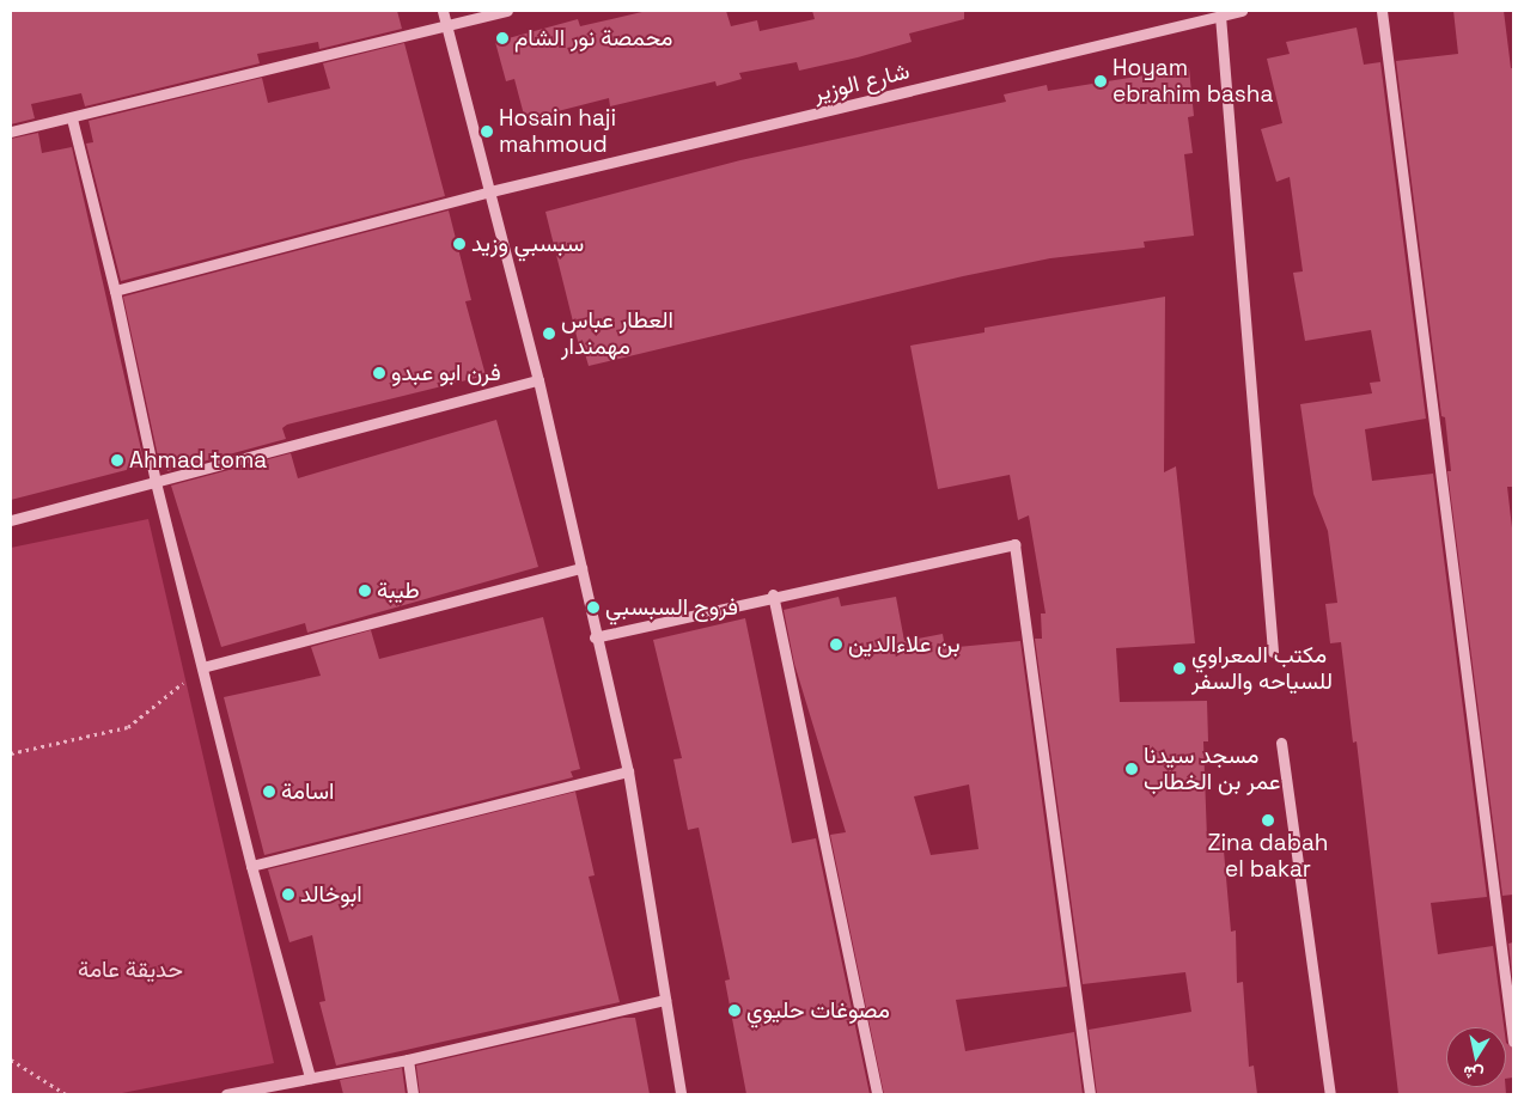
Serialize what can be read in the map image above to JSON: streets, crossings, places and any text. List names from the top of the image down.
{
  "streets": {
    "street": ["شارع الوزير"]
  },
  "parks": ["حديقة عامة"],
  "places": [
    "محمصة نور الشام",
    "Hoyam ebrahim basha",
    "Hosain haji mahmoud",
    "سبسبي وزيد",
    "العطار عباس مهمندار",
    "فرن ابو عبدو",
    "Ahmad toma",
    "طيبة",
    "فروج السبسبي",
    "بن علاءالدين",
    "مكتب المعراوي للسياحه والسفر",
    "مسجد سيدنا عمر بن الخطاب",
    "اسامة",
    "Zina dabah el bakar",
    "ابوخالد",
    "مصوغات حليوي"
  ],
  "north": "bottom"
}
